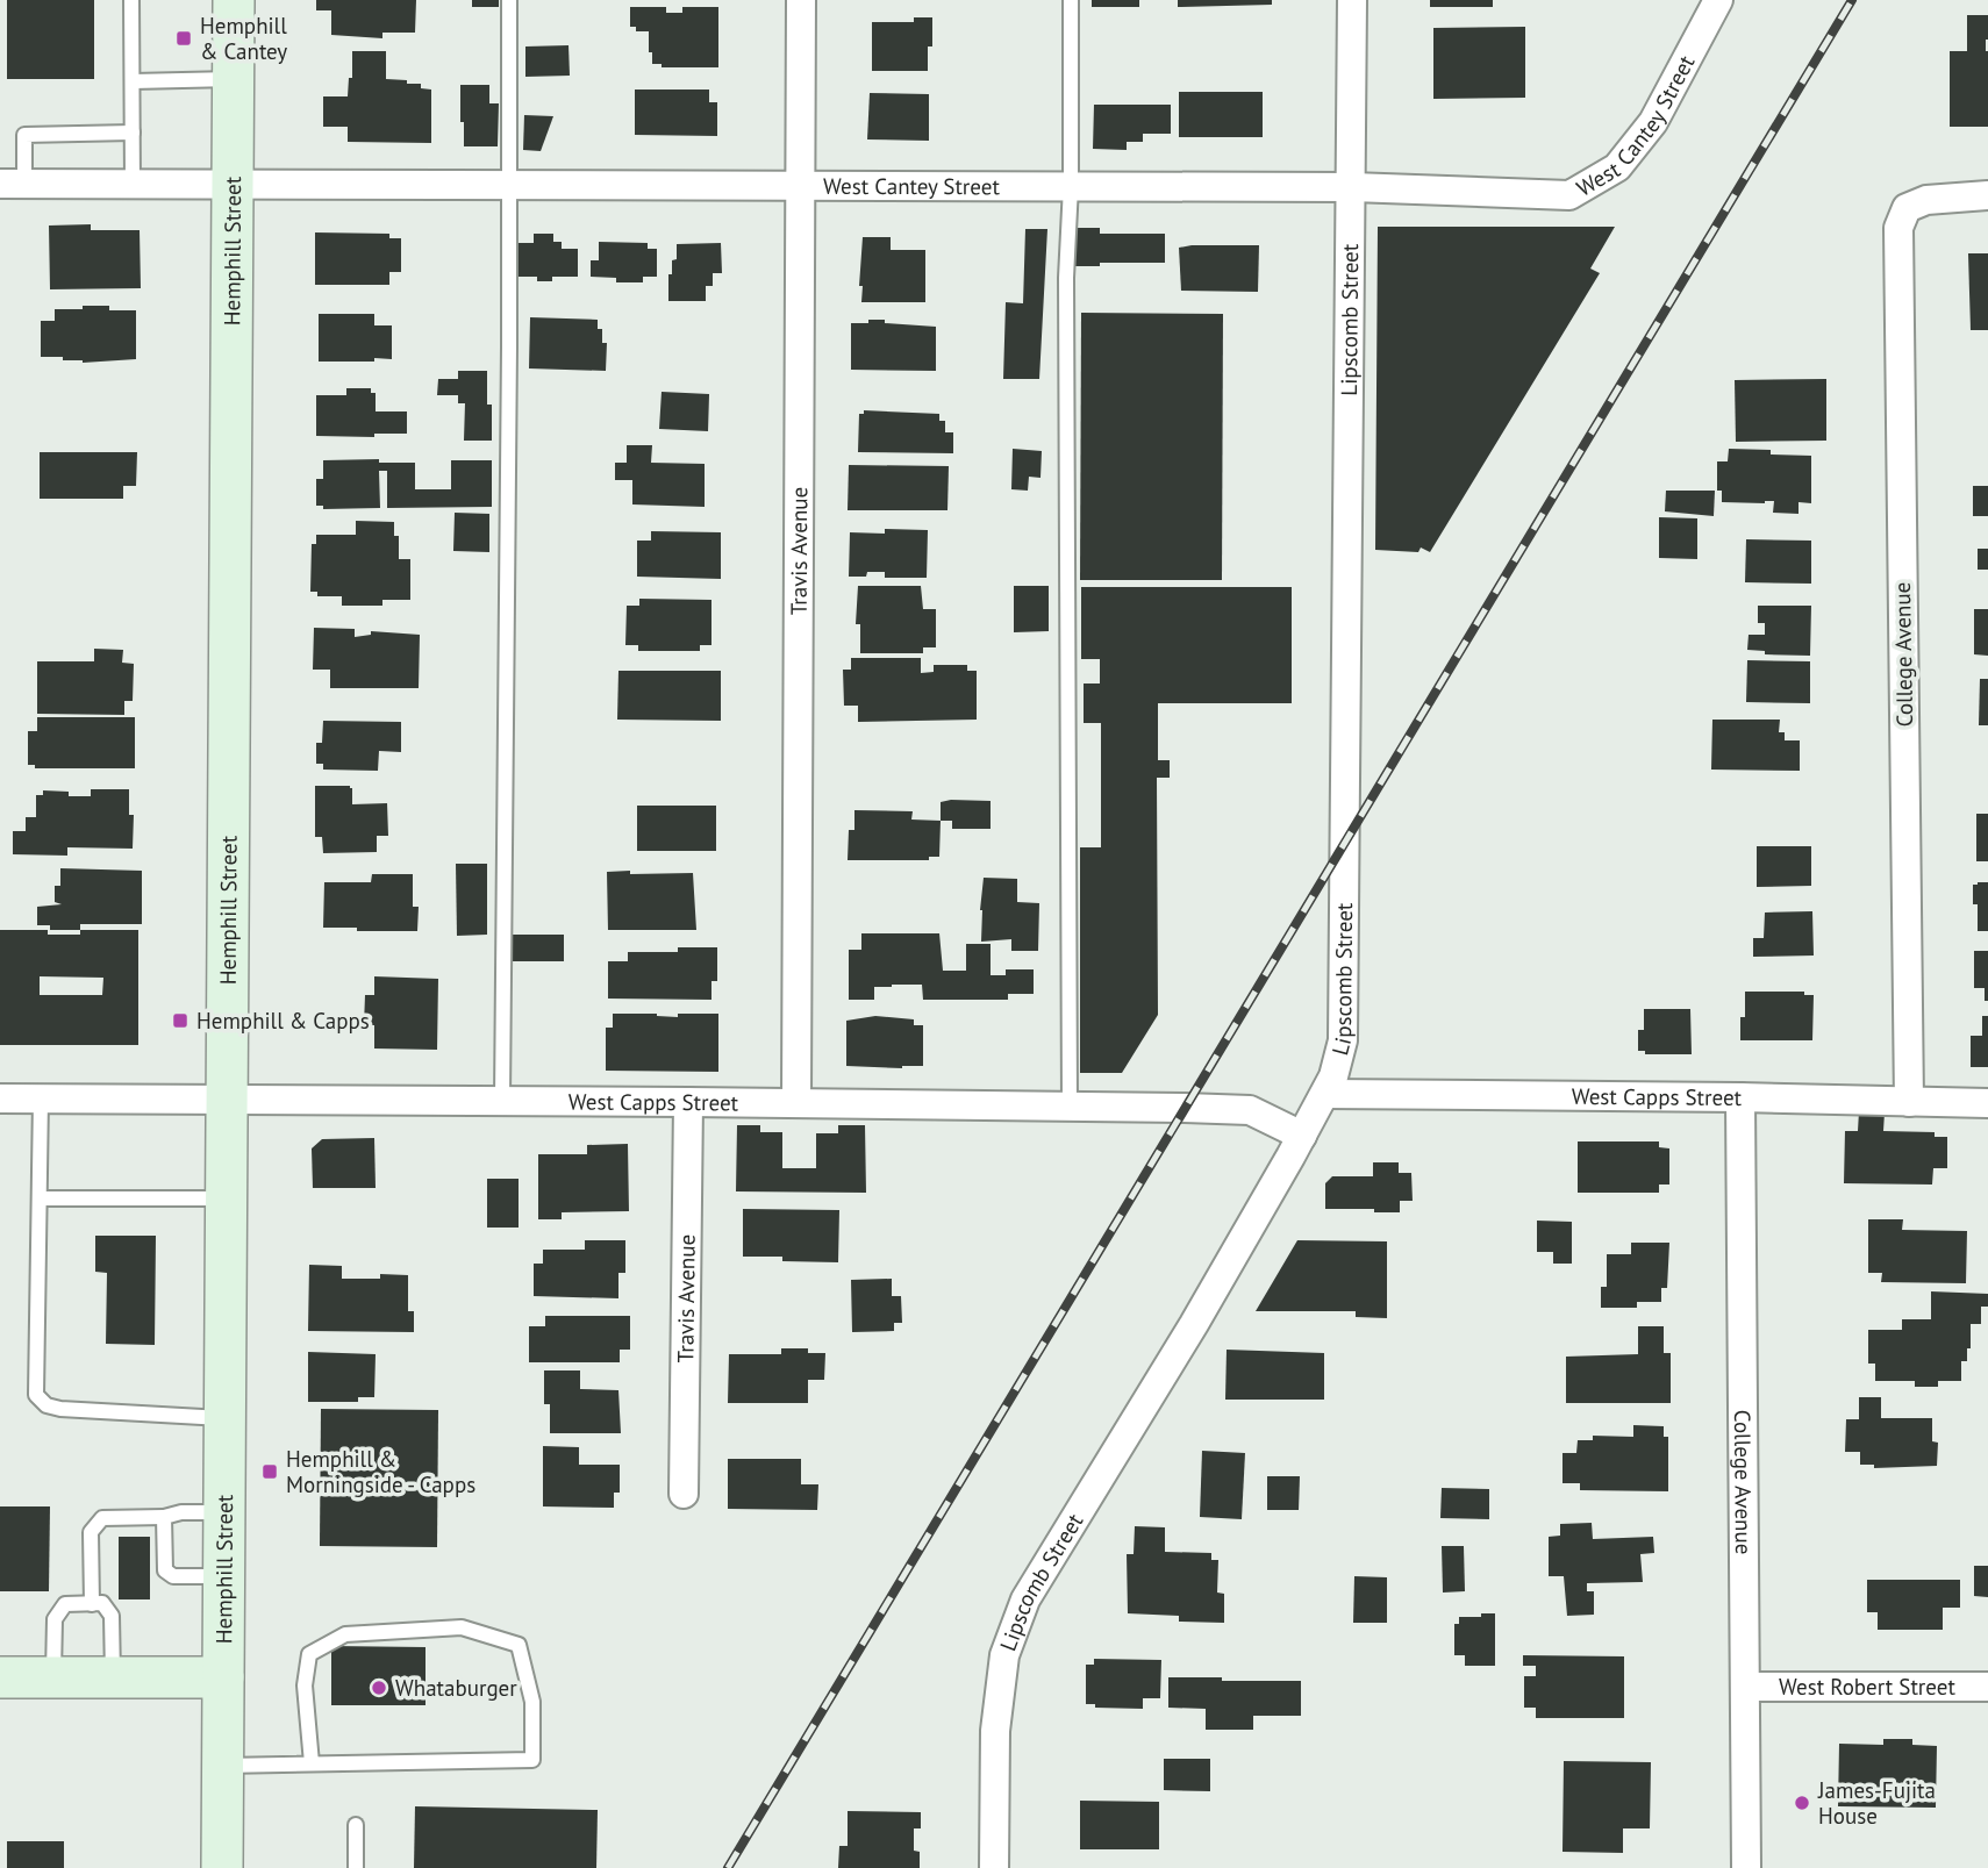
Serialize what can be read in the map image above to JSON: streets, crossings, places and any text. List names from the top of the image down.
{
  "streets": {
    "main road": ["Hemphill Street"],
    "street": [
      "West Cantey Street",
      "Lipscomb Street",
      "Travis Avenue",
      "College Avenue",
      "West Capps Street",
      "West Robert Street"
    ]
  },
  "crossings": [
    ["West Cantey Street", "Hemphill Street"],
    ["West Cantey Street", "Lipscomb Street"],
    ["West Cantey Street", "Travis Avenue"],
    ["Hemphill Street", "West Capps Street"],
    ["Lipscomb Street", "West Capps Street"],
    ["Travis Avenue", "West Capps Street"],
    ["College Avenue", "West Capps Street"],
    ["College Avenue", "West Robert Street"]
  ],
  "places": {
    "transit": ["Hemphill & Cantey", "Hemphill & Capps", "Hemphill & Morningside - Capps"],
    "other": ["Whataburger", "James-Fujita House"]
  }
}
